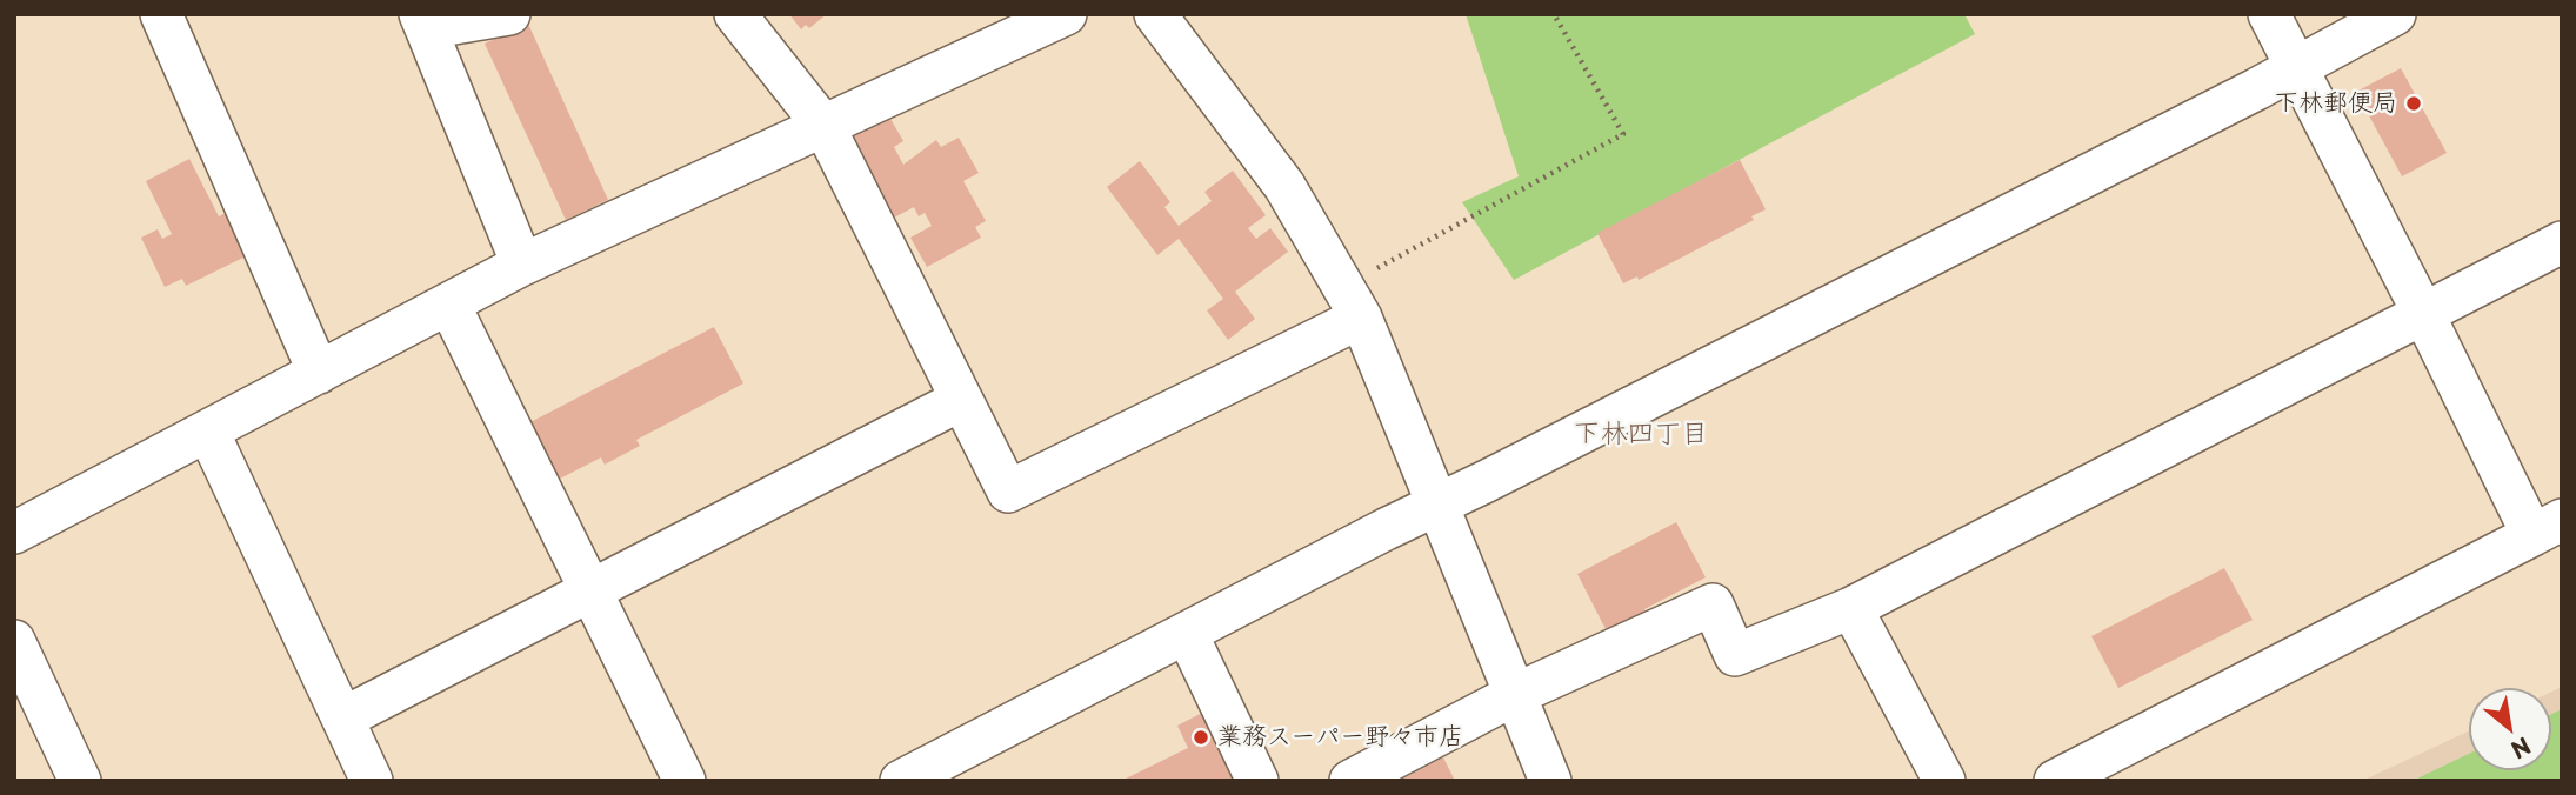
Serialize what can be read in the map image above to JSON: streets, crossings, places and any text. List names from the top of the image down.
{
  "districts": ["下林四丁目"],
  "places": ["下林郵便局", "業務スーパー野々市店"],
  "north": "bottom right"
}
